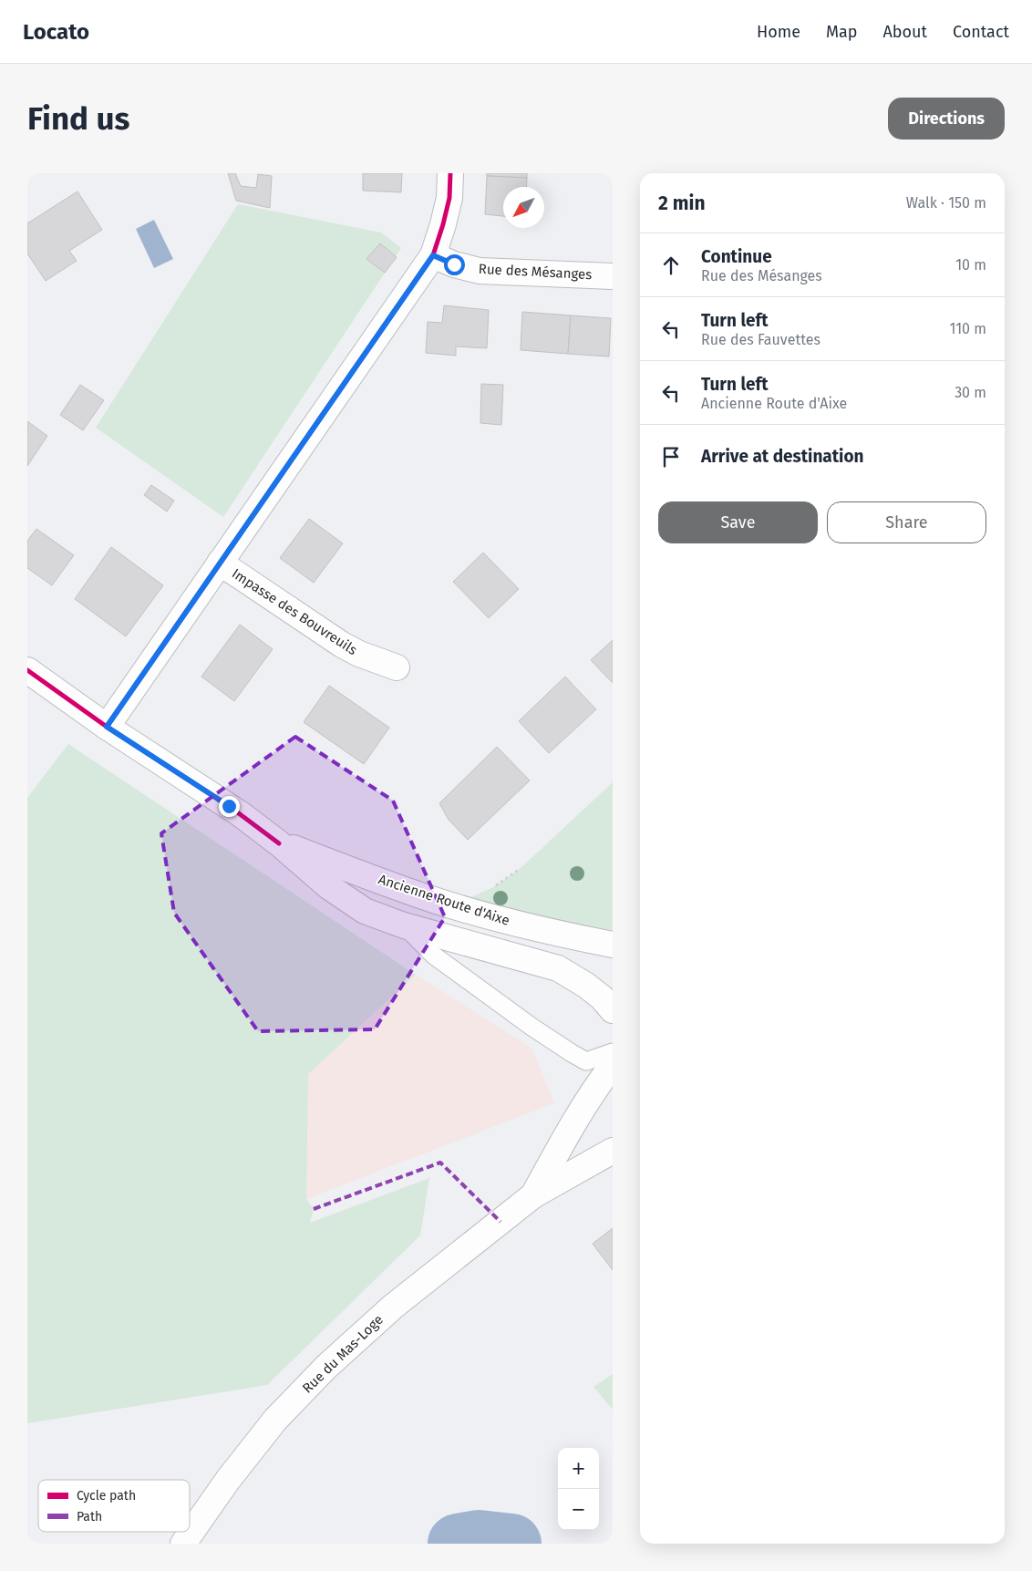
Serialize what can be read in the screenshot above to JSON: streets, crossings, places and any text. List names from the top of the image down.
{
  "streets": {
    "main road": [
      "Rue des Mésanges",
      "Impasse des Bouvreuils",
      "Ancienne Route d'Aixe",
      "Rue du Mas-Loge"
    ]
  },
  "legend": ["Cycle path", "Path"],
  "north": "bottom left",
  "page": {
    "header": "Locato",
    "nav": [
      "Home",
      "Map",
      "About",
      "Contact"
    ],
    "buttons": [
      "Directions",
      ["Save", "Share"]
    ],
    "title": "Find us",
    "heading": ["2 min", "Walk · 150 m"],
    "list": [
      ["Continue", "Rue des Mésanges", "10 m"],
      ["Turn left", "Rue des Fauvettes", "110 m"],
      ["Turn left", "Ancienne Route d'Aixe", "30 m"],
      "Arrive at destination"
    ],
    "map_buttons": ["+", "−"]
  }
}
